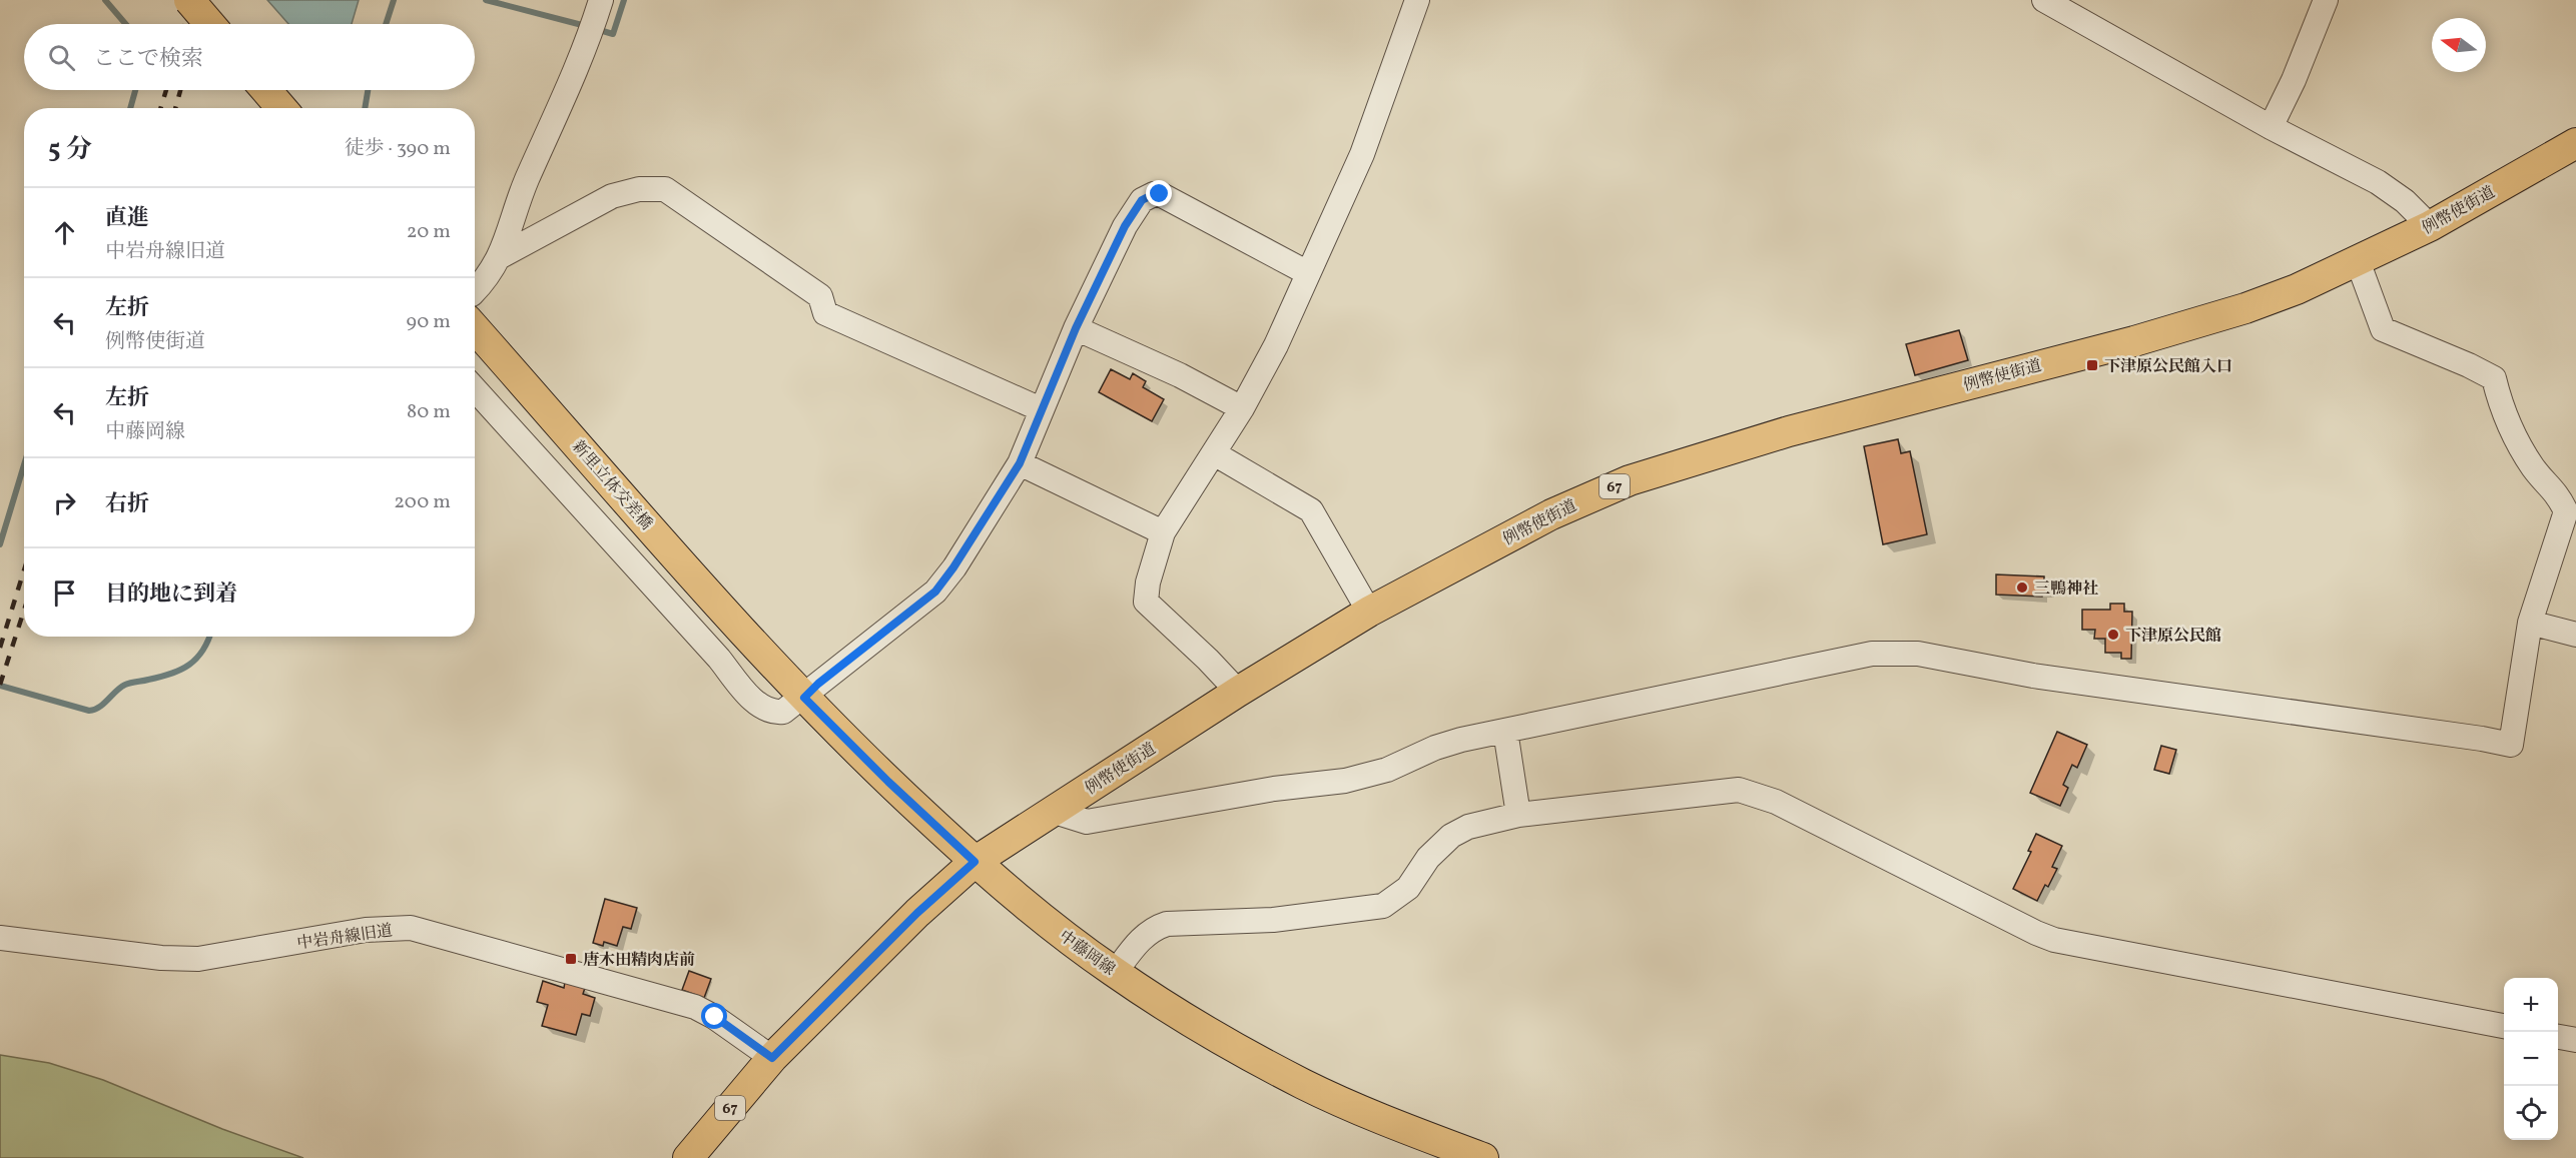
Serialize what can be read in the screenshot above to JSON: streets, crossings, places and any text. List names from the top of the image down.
{
  "streets": {
    "main road": [
      "例幣使街道",
      "新里立体交差橋",
      "67",
      "中藤岡線"
    ],
    "street": ["中岩舟線旧道"]
  },
  "crossings": [
    ["例幣使街道", "中岩舟線旧道"],
    ["例幣使街道", "中藤岡線"],
    ["新里立体交差橋", "中藤岡線"]
  ],
  "places": {
    "transit": ["下津原公民館入口", "唐木田精肉店前"],
    "other": ["三鴨神社", "下津原公民館"]
  },
  "north": "left",
  "page": {
    "search": "ここで検索",
    "heading": ["5 分", "徒歩 · 390 m"],
    "list": [
      ["直進", "中岩舟線旧道", "20 m"],
      ["左折", "例幣使街道", "90 m"],
      ["左折", "中藤岡線", "80 m"],
      ["右折", "200 m"],
      "目的地に到着"
    ],
    "map_buttons": ["+", "−"]
  }
}
